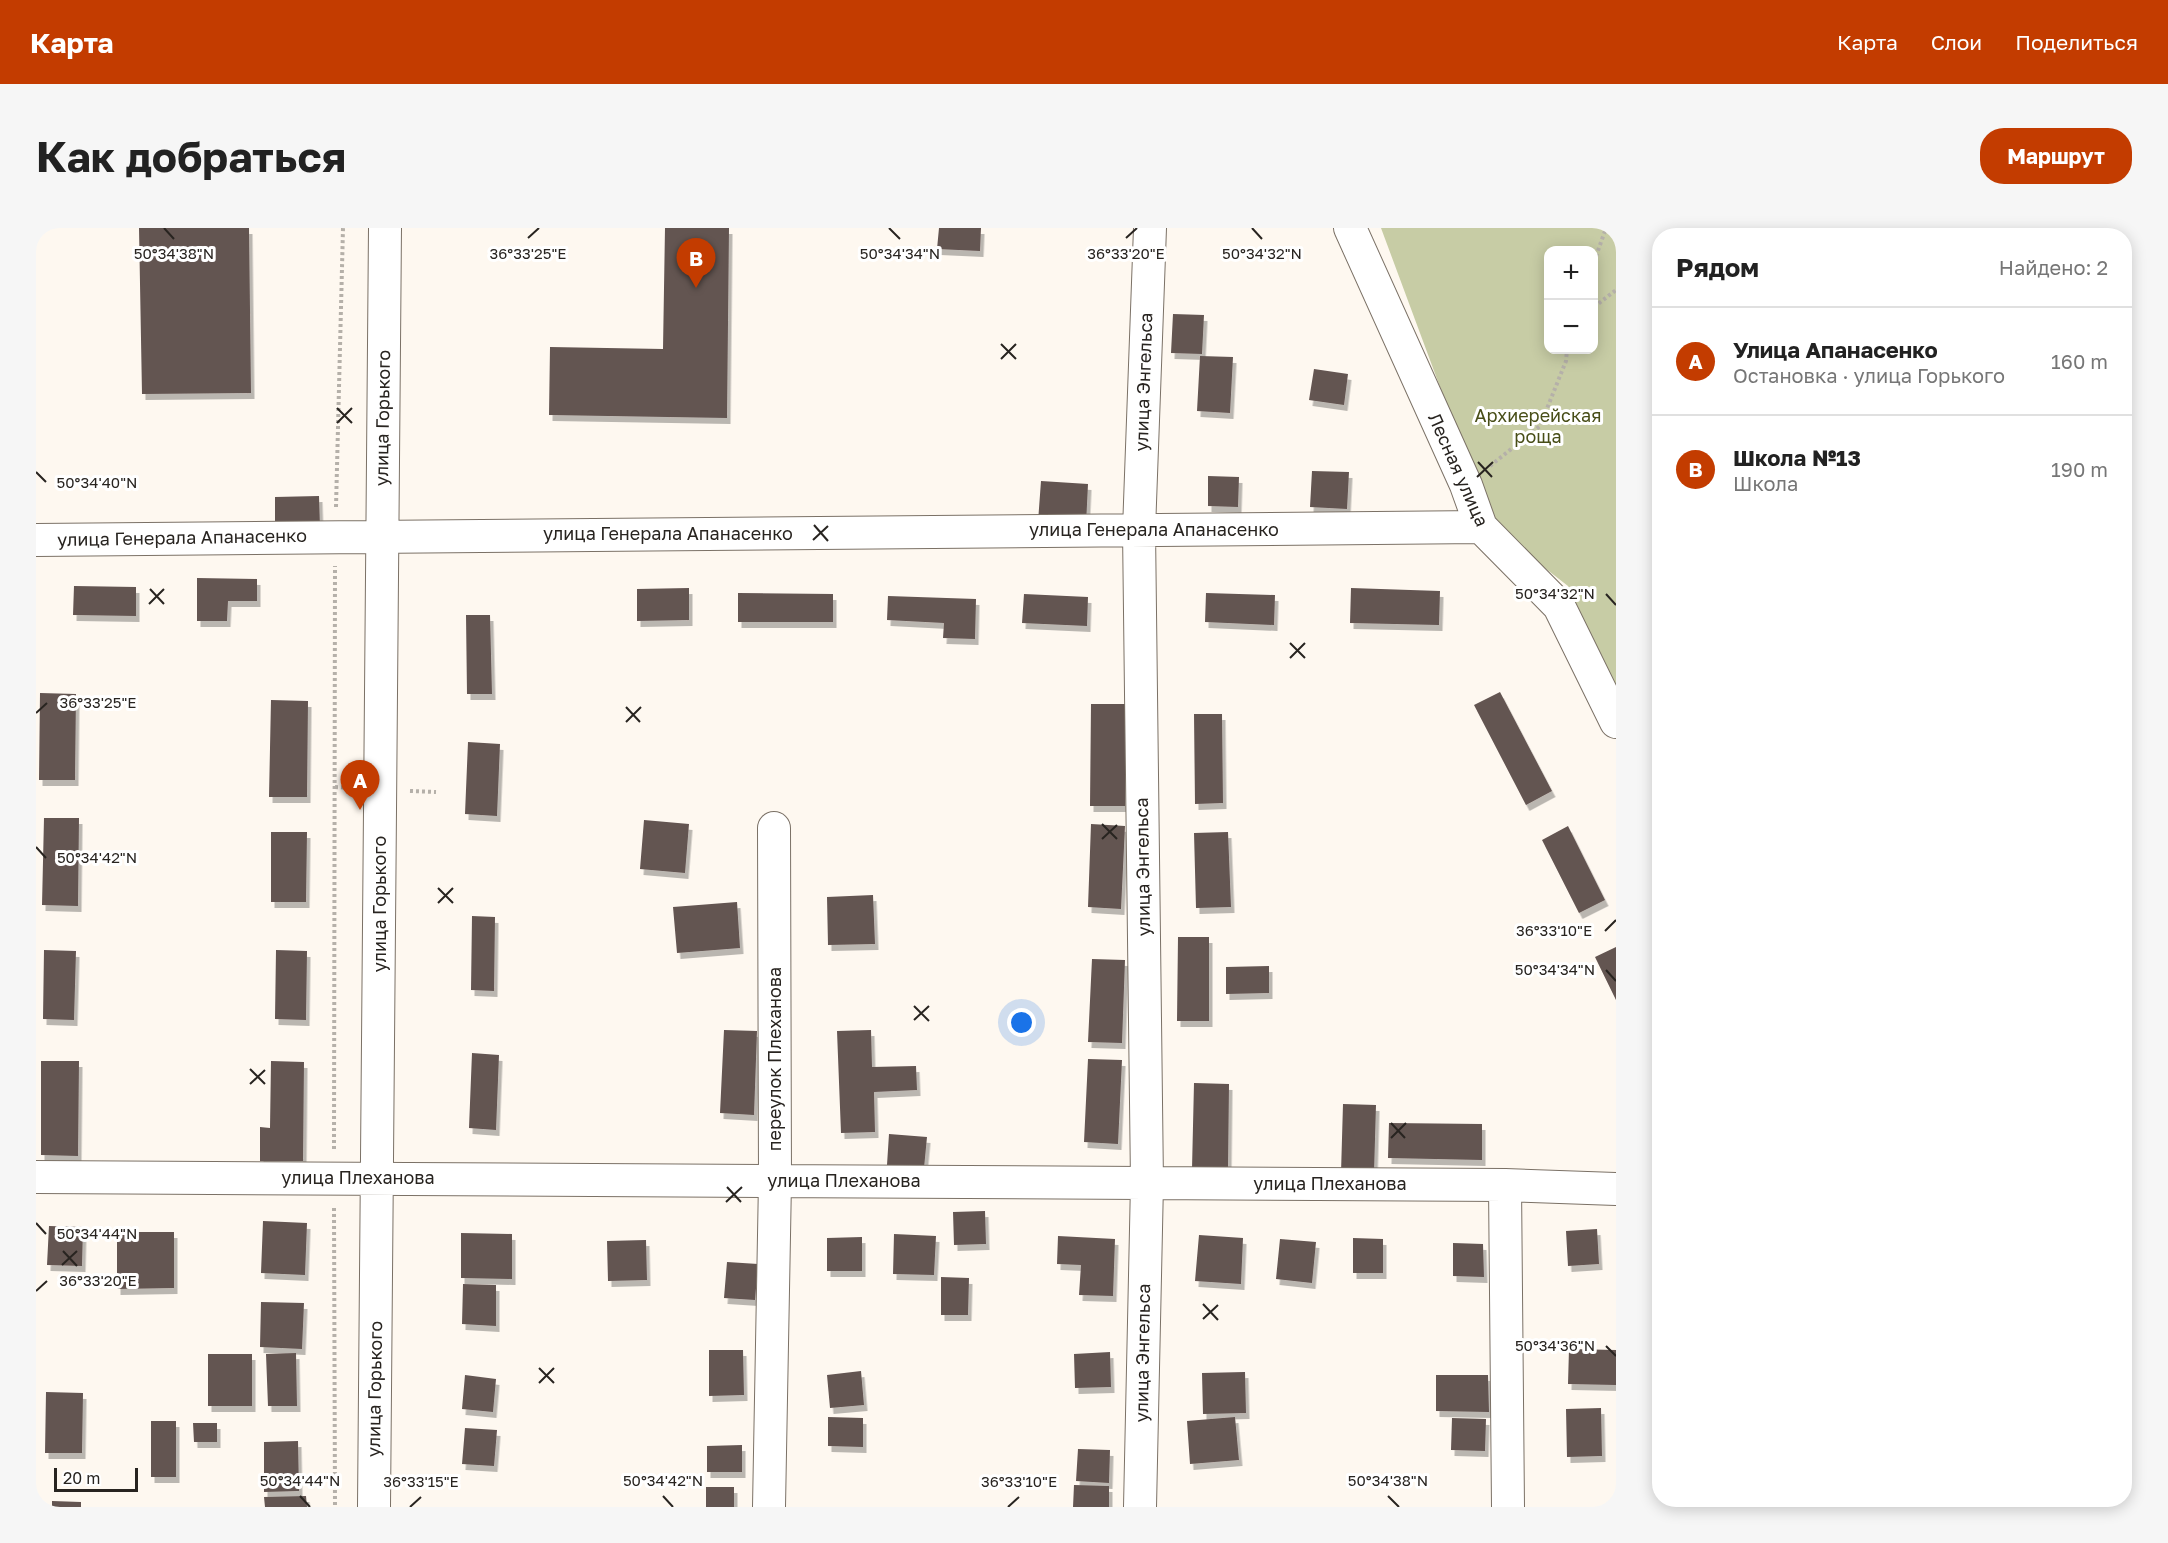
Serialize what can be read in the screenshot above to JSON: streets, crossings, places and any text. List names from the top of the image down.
{
  "streets": {
    "street": [
      "улица Энгельса",
      "улица Горького",
      "Лесная улица",
      "улица Генерала Апанасенко",
      "переулок Плеханова",
      "улица Плеханова"
    ]
  },
  "crossings": [
    ["улица Энгельса", "улица Генерала Апанасенко"],
    ["улица Энгельса", "улица Плеханова"],
    ["улица Горького", "улица Генерала Апанасенко"],
    ["улица Горького", "улица Плеханова"],
    ["Лесная улица", "улица Генерала Апанасенко"],
    ["переулок Плеханова", "улица Плеханова"]
  ],
  "parks": ["Архиерейская роща"],
  "scale_bar": "20 m",
  "page": {
    "header": "Карта",
    "nav": ["Карта", "Слои", "Поделиться"],
    "buttons": "Маршрут",
    "title": "Как добраться",
    "heading": ["Рядом", "Найдено: 2"],
    "pins": ["B", "A"],
    "map_buttons": ["+", "−"],
    "list": [
      {
        "mark": "A",
        "name": "Улица Апанасенко",
        "note": "Остановка · улица Горького",
        "value": "160 m"
      },
      {
        "mark": "B",
        "name": "Школа №13",
        "note": "Школа",
        "value": "190 m"
      }
    ],
    "scale": "20 m"
  },
  "coordinates": [
    "36°33'25\"E",
    "36°33'20\"E",
    "50°34'38\"N",
    "50°34'34\"N",
    "50°34'32\"N",
    "50°34'40\"N",
    "50°34'42\"N",
    "36°33'10\"E",
    "50°34'44\"N",
    "50°34'36\"N",
    "36°33'15\"E"
  ]
}
